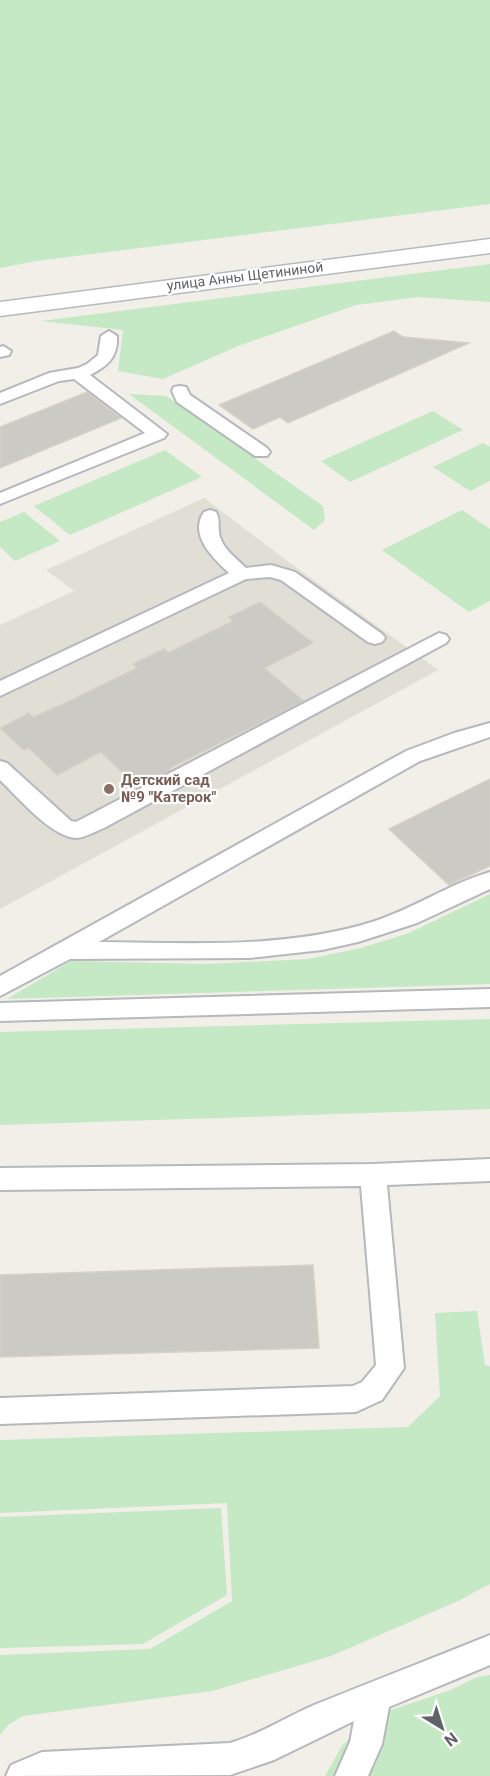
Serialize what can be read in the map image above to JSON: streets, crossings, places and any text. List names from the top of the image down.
{
  "streets": {
    "main road": ["улица Анны Щетининой"]
  },
  "places": ["Детский сад №9 \"Катерок\""],
  "north": "bottom right"
}
